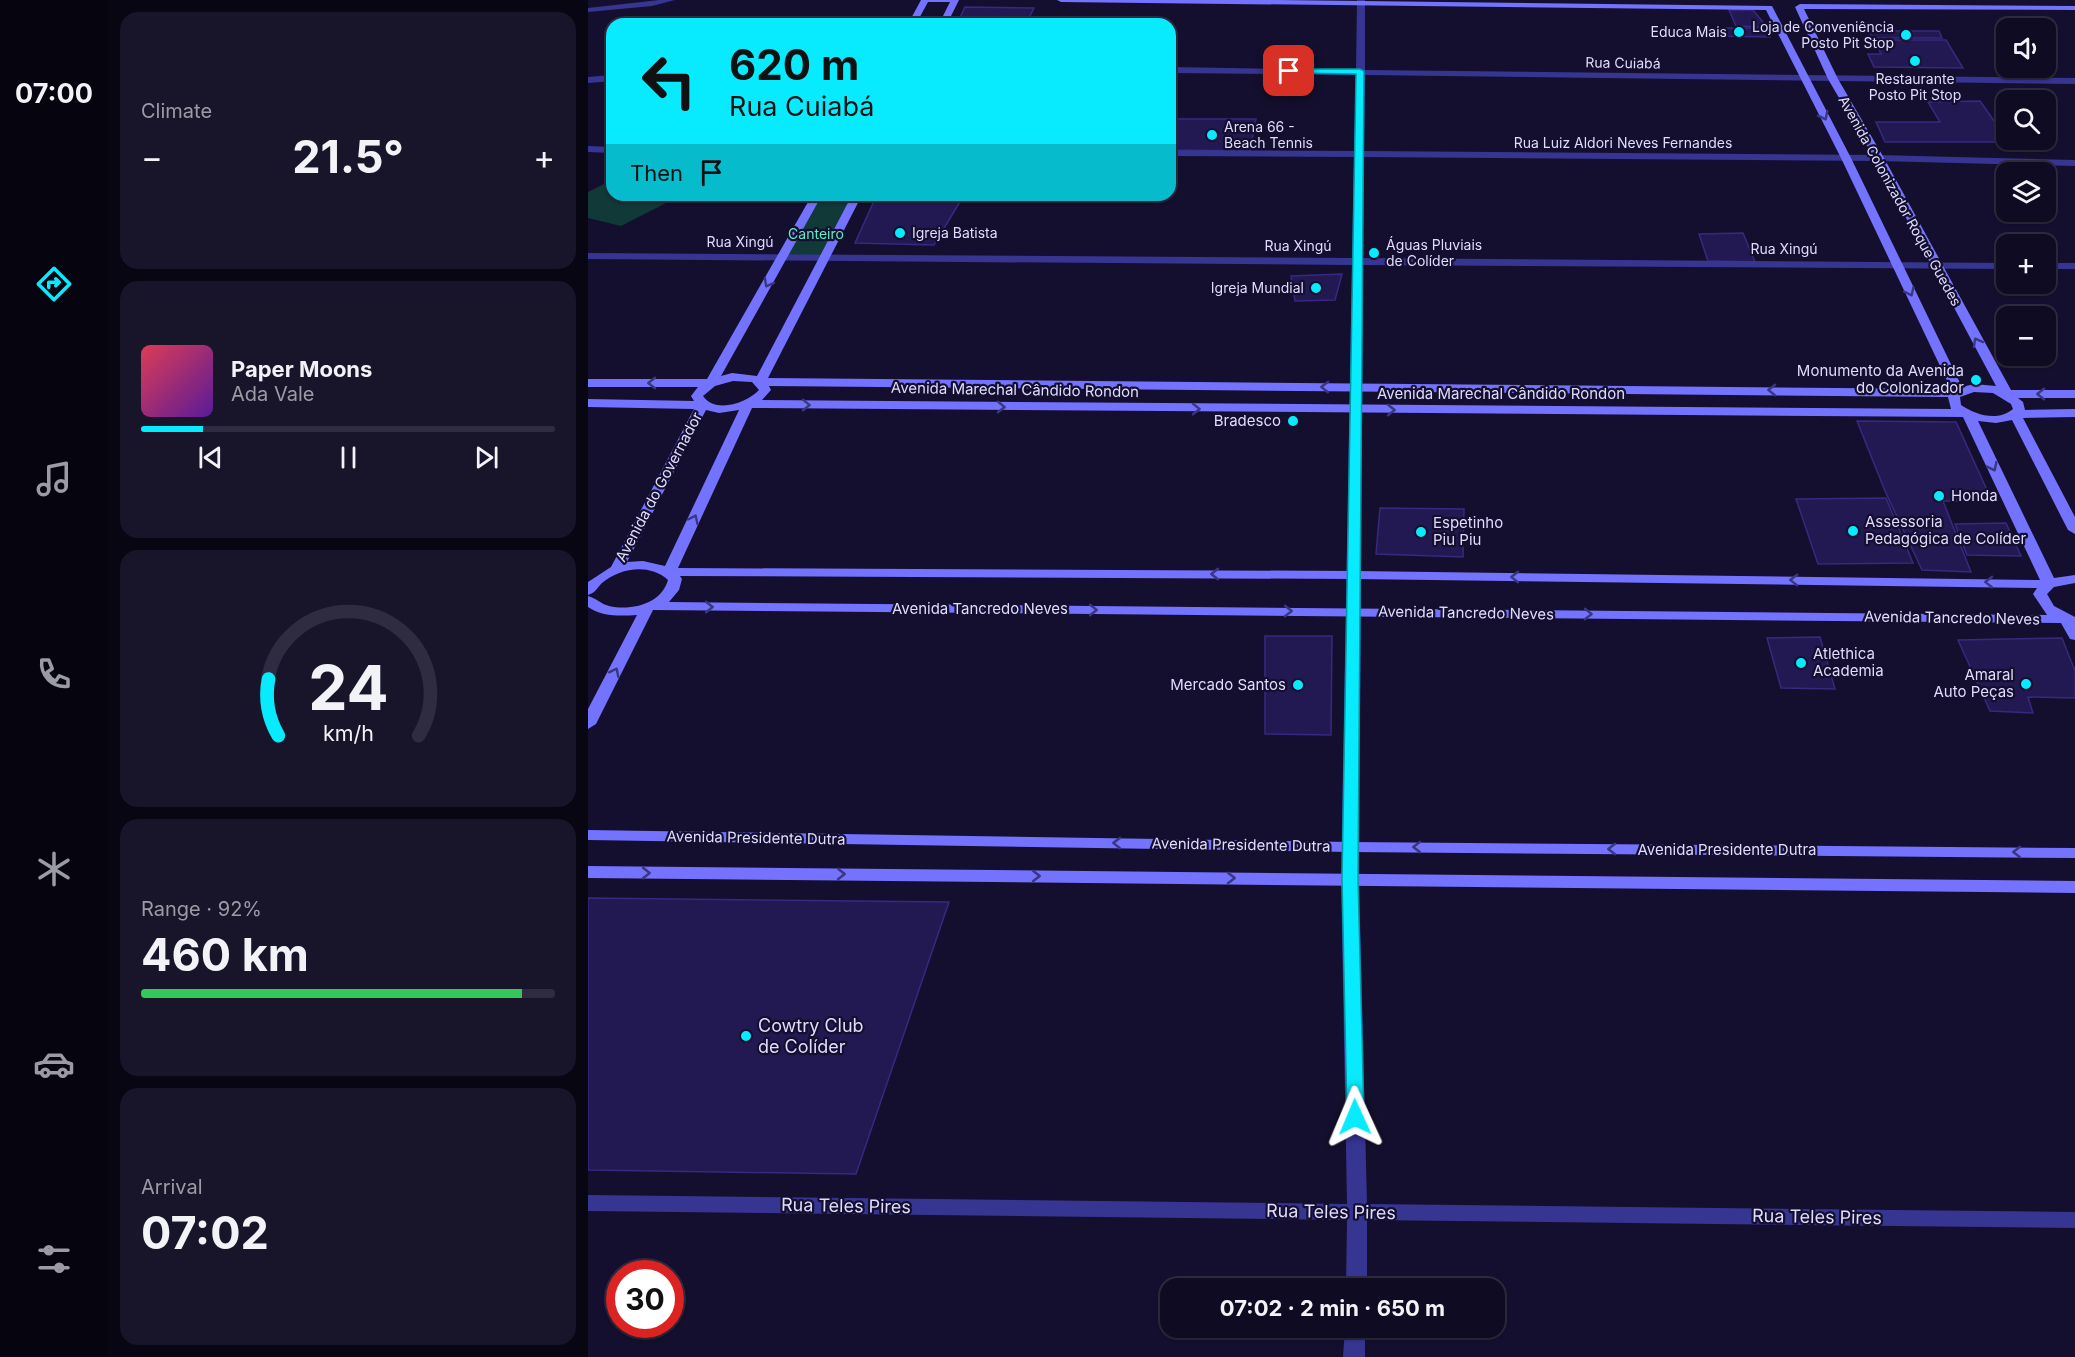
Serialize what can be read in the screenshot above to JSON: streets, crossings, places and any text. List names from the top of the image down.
{
  "streets": {
    "street": [
      "Rua Cuiabá",
      "Rua Luiz Aldori Neves Fernandes",
      "Avenida Colonizador Roque Guedes",
      "Rua Xingú",
      "Avenida Marechal Cândido Rondon",
      "Avenida do Governador",
      "Avenida Tancredo Neves",
      "Avenida Presidente Dutra",
      "Rua Teles Pires"
    ]
  },
  "crossings": [
    ["Rua Cuiabá", "Avenida Colonizador Roque Guedes"],
    ["Rua Luiz Aldori Neves Fernandes", "Avenida Colonizador Roque Guedes"],
    ["Avenida Colonizador Roque Guedes", "Rua Xingú"],
    ["Avenida Colonizador Roque Guedes", "Avenida Marechal Cândido Rondon"],
    ["Avenida Marechal Cândido Rondon", "Avenida do Governador"]
  ],
  "parks": ["Canteiro"],
  "places": [
    "Educa Mais",
    "Loja de Conveniência Posto Pit Stop",
    "Restaurante Posto Pit Stop",
    "Arena 66 - Beach Tennis",
    "Igreja Batista",
    "Águas Pluviais de Colíder",
    "Igreja Mundial",
    "Monumento da Avenida do Colonizador",
    "Bradesco",
    "Honda",
    "Assessoria Pedagógica de Colíder",
    "Espetinho Piu Piu",
    "Atlethica Academia",
    "Amaral Auto Peças",
    "Mercado Santos",
    "Cowtry Club de Colíder"
  ],
  "page": {
    "tabs": "07:00",
    "tile": [
      "Climate",
      ["Range · 92%", "460 km"],
      ["Arrival", "07:02"]
    ],
    "map_buttons": ["+", "−"],
    "turn": ["620 m", "Rua Cuiabá"],
    "heat": ["−", "21.5°", "+"],
    "then": "Then",
    "song": ["Paper Moons", "Ada Vale"],
    "limit": "30",
    "trip": "07:02 · 2 min · 650 m",
    "gauge": ["24", "km/h"]
  }
}
